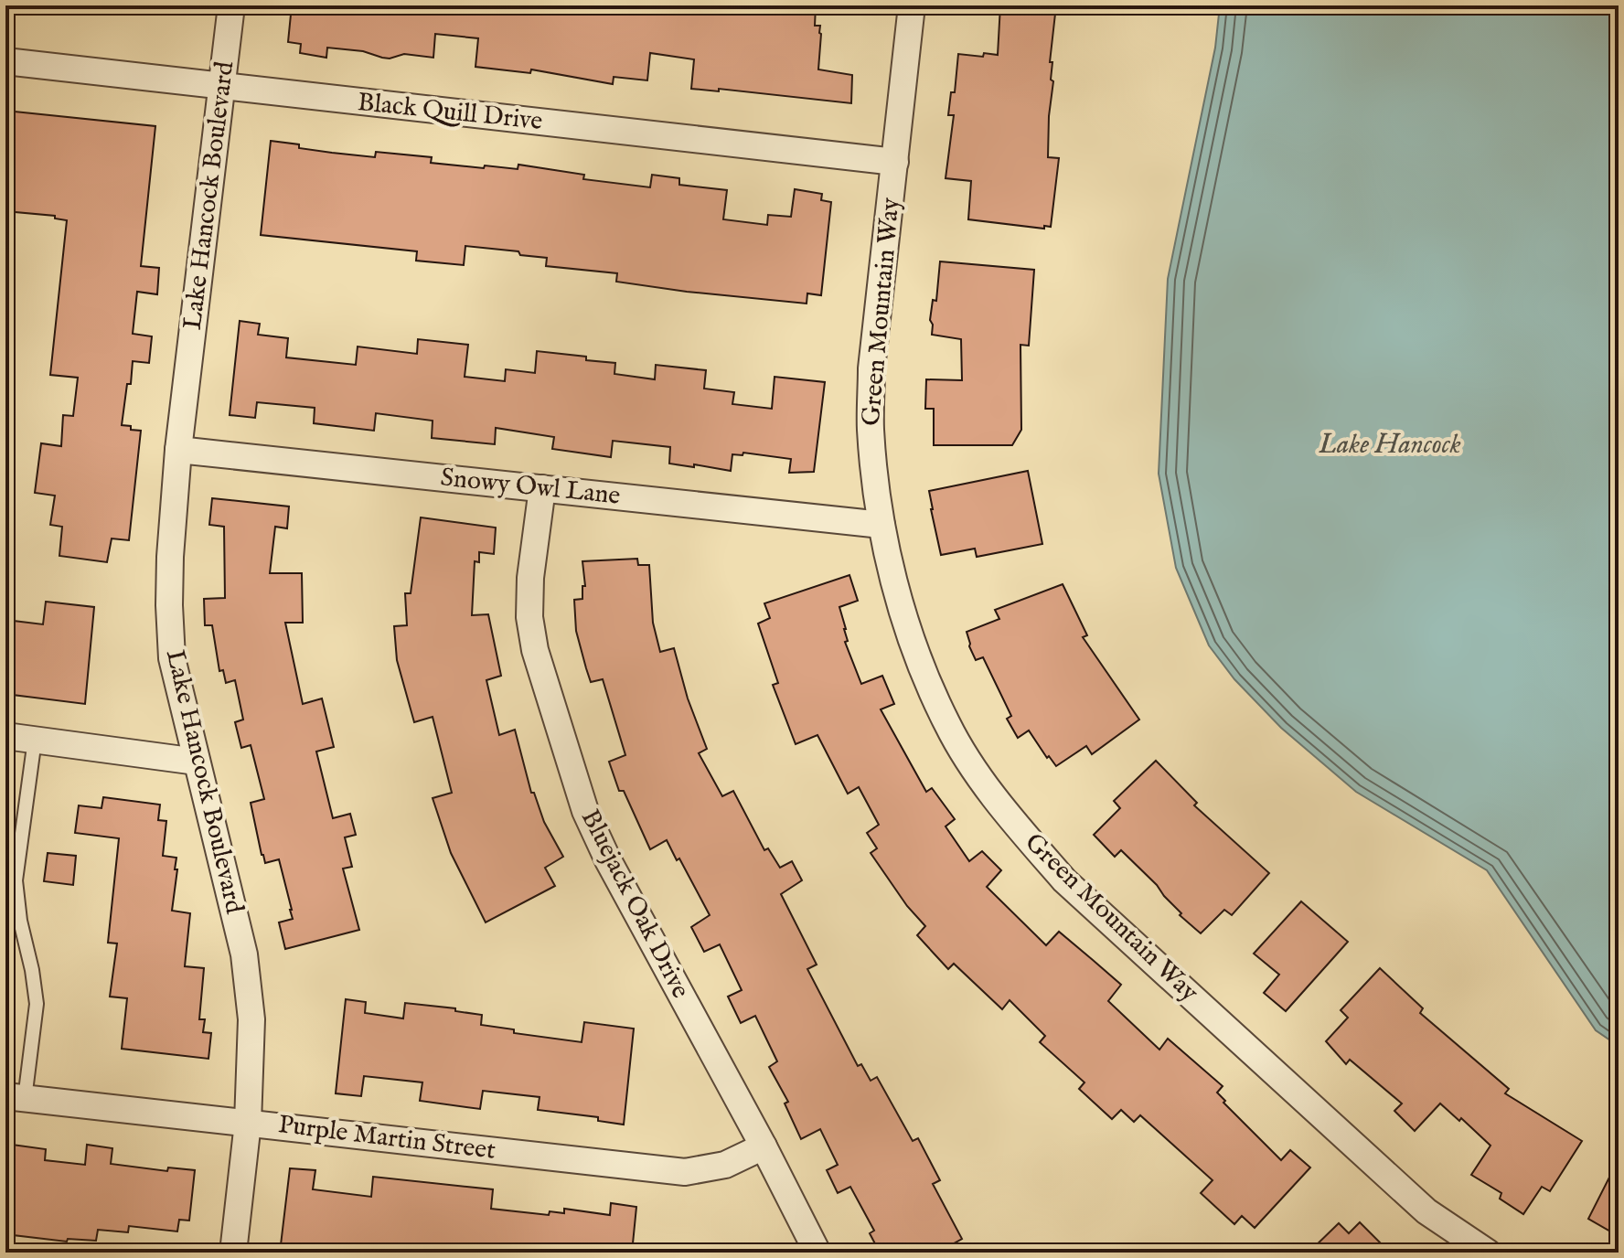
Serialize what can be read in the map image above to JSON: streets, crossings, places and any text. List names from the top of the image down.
{
  "streets": {
    "street": [
      "Black Quill Drive",
      "Lake Hancock Boulevard",
      "Green Mountain Way",
      "Snowy Owl Lane",
      "Bluejack Oak Drive",
      "Purple Martin Street"
    ]
  },
  "crossings": [
    ["Black Quill Drive", "Lake Hancock Boulevard"],
    ["Black Quill Drive", "Green Mountain Way"],
    ["Lake Hancock Boulevard", "Snowy Owl Lane"],
    ["Lake Hancock Boulevard", "Purple Martin Street"],
    ["Green Mountain Way", "Snowy Owl Lane"],
    ["Snowy Owl Lane", "Bluejack Oak Drive"],
    ["Bluejack Oak Drive", "Purple Martin Street"]
  ],
  "water": ["Lake Hancock"]
}
